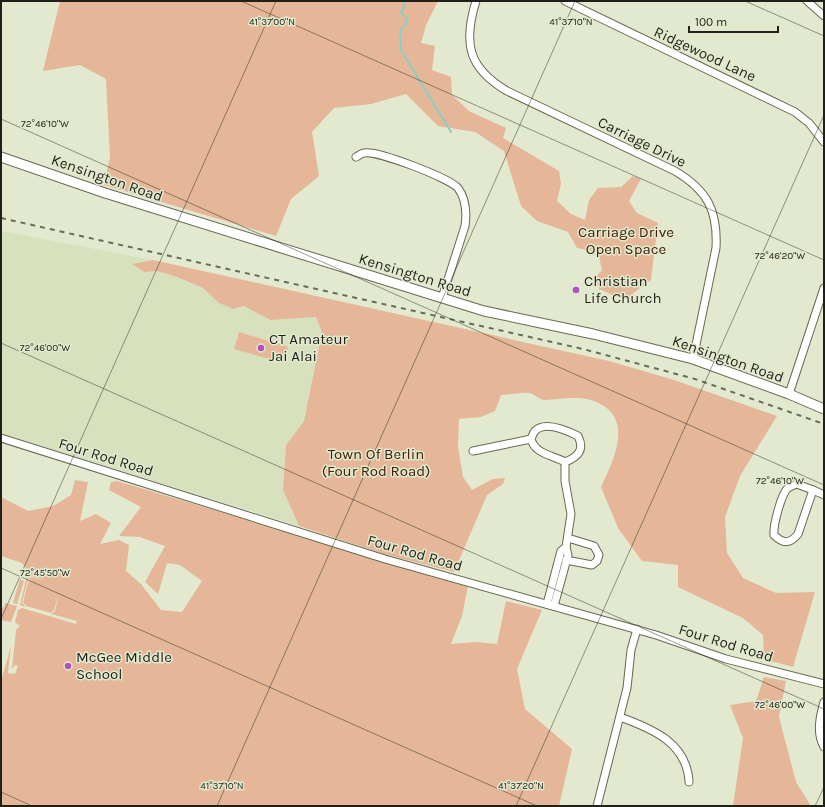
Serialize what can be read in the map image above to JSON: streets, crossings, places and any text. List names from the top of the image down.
{
  "streets": {
    "street": [
      "Ridgewood Lane",
      "Carriage Drive",
      "Kensington Road",
      "Four Rod Road"
    ]
  },
  "crossings": [
    ["Carriage Drive", "Kensington Road"]
  ],
  "parks": ["Carriage Drive Open Space", "Town Of Berlin (Four Rod Road)"],
  "places": ["Christian Life Church", "CT Amateur Jai Alai", "McGee Middle School"],
  "scale_bar": "100 m",
  "coordinates": [
    "41°37'00\"N",
    "41°37'10\"N",
    "72°46'10\"W",
    "72°46'20\"W",
    "72°46'00\"W",
    "72°45'50\"W",
    "41°37'20\"N"
  ]
}
